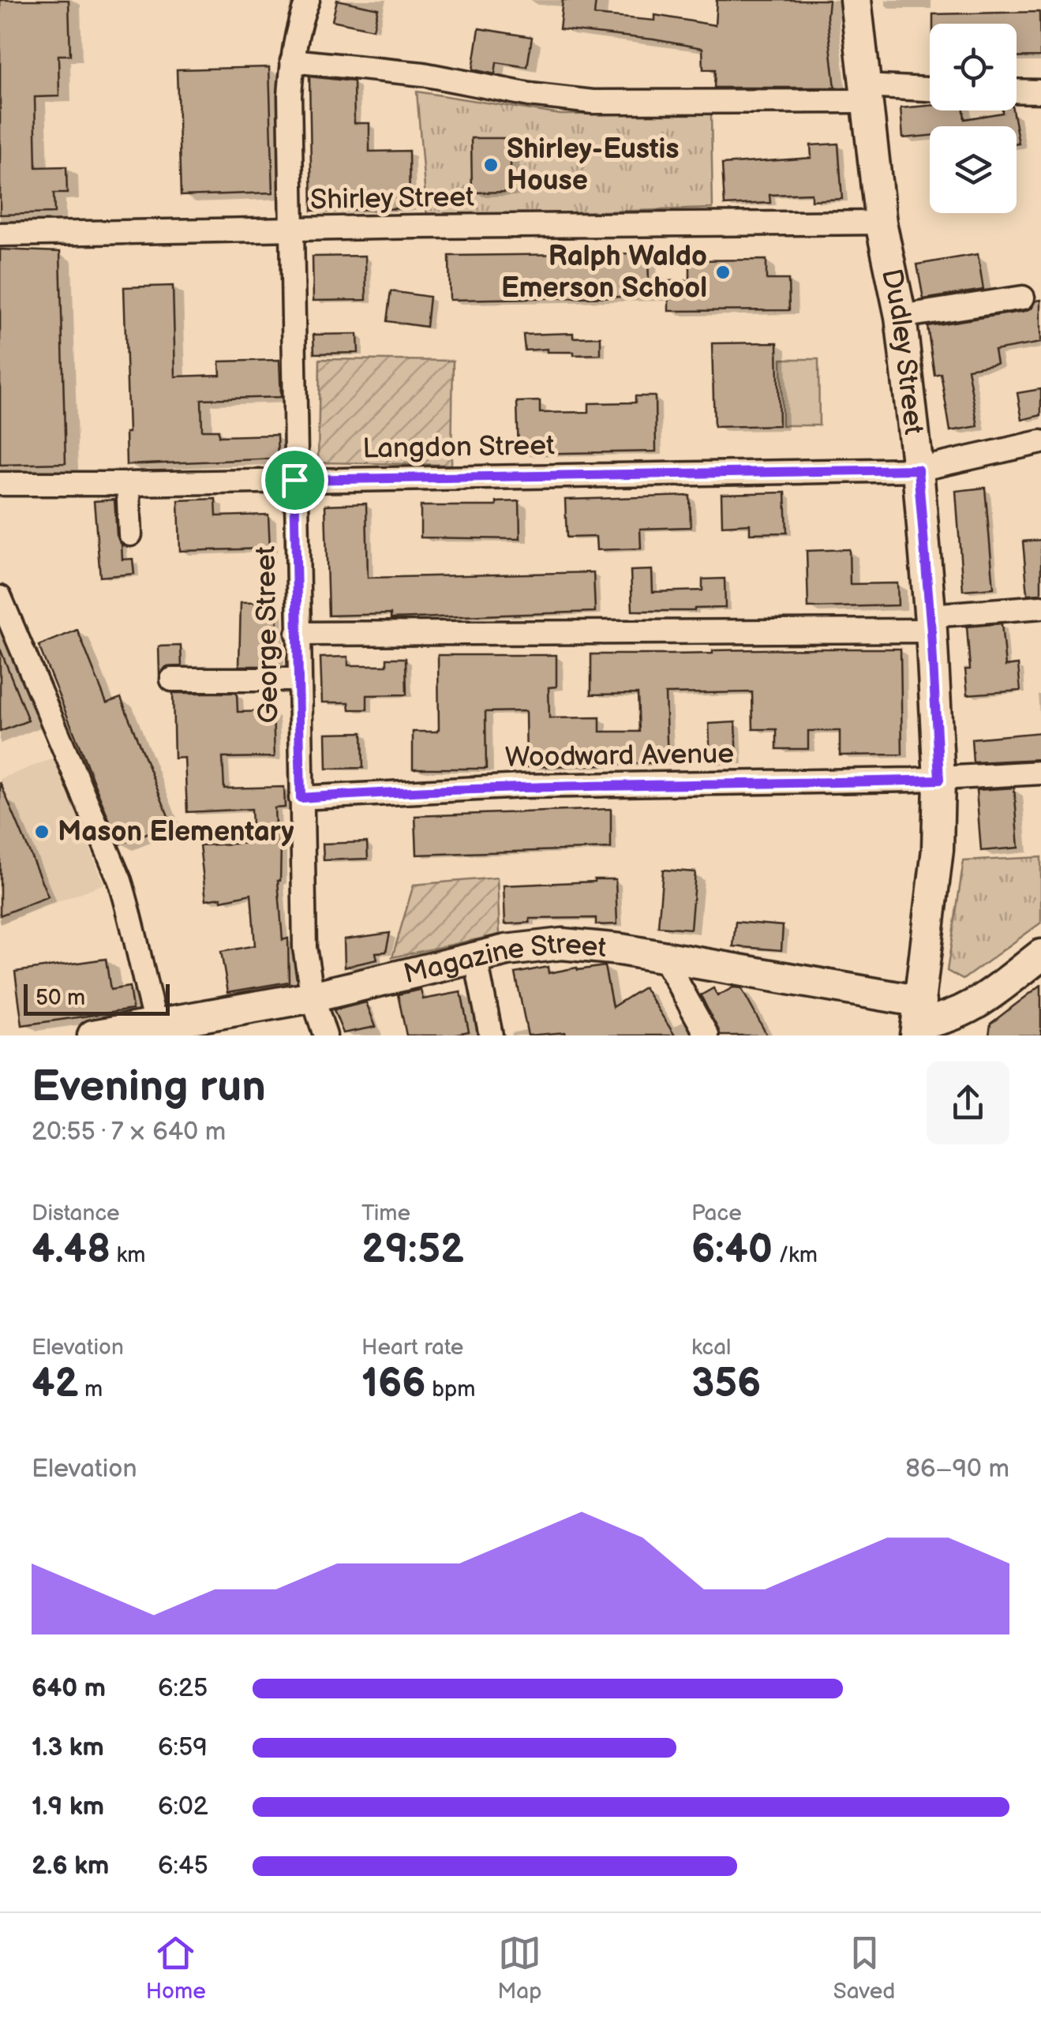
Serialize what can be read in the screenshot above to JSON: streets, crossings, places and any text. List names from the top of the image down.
{
  "streets": {
    "main road": ["Dudley Street", "Magazine Street"],
    "street": [
      "Shirley Street",
      "Langdon Street",
      "George Street",
      "Woodward Avenue"
    ]
  },
  "crossings": [
    ["Shirley Street", "Dudley Street"],
    ["Shirley Street", "George Street"],
    ["Dudley Street", "Langdon Street"],
    ["Dudley Street", "Woodward Avenue"],
    ["Dudley Street", "Magazine Street"],
    ["Langdon Street", "George Street"],
    ["George Street", "Woodward Avenue"],
    ["George Street", "Magazine Street"]
  ],
  "places": ["Shirley-Eustis House", "Ralph Waldo Emerson School", "Mason Elementary"],
  "scale_bar": "50 m",
  "page": {
    "scale": "50 m",
    "heading": ["Evening run", "20:55 · 7 × 640 m"],
    "stats": [
      ["Distance", "4.48 km"],
      ["Time", "29:52"],
      ["Pace", "6:40 /km"],
      ["Elevation", "42 m"],
      ["Heart rate", "166 bpm"],
      ["kcal", "356"]
    ],
    "chart": ["Elevation", "86–90 m"],
    "list": [
      {
        "name": "640 m",
        "note": "6:25"
      },
      {
        "name": "1.3 km",
        "note": "6:59"
      },
      {
        "name": "1.9 km",
        "note": "6:02"
      },
      {
        "name": "2.6 km",
        "note": "6:45"
      }
    ],
    "tabs": ["Home", "Map", "Saved"]
  }
}
